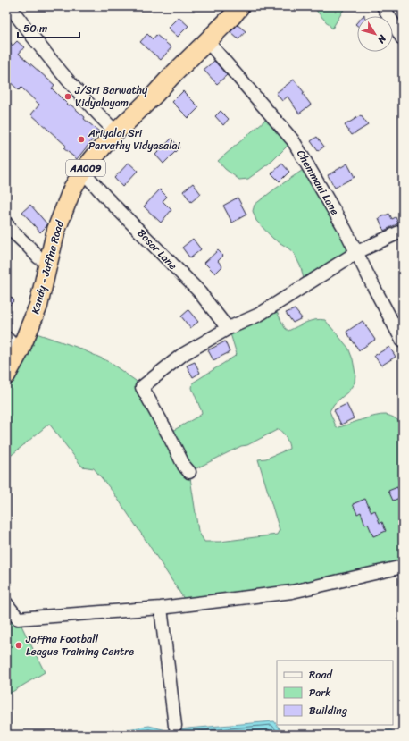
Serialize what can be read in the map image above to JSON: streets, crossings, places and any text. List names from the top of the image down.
{
  "streets": {
    "highway": ["AA009", "Kandy - Jaffna Road"],
    "street": ["Chemmani Lane", "Bosar Lane"]
  },
  "crossings": [
    ["Chemmani Lane", "Kandy - Jaffna Road"],
    ["Bosar Lane", "Kandy - Jaffna Road"]
  ],
  "places": ["J/Sri Barwathy Vidyalayam", "Ariyalai Sri Parvathy Vidyasalai", "Jaffna Football League Training Centre"],
  "legend": ["Road", "Park", "Building"],
  "scale_bar": "50 m",
  "north": "bottom right"
}
